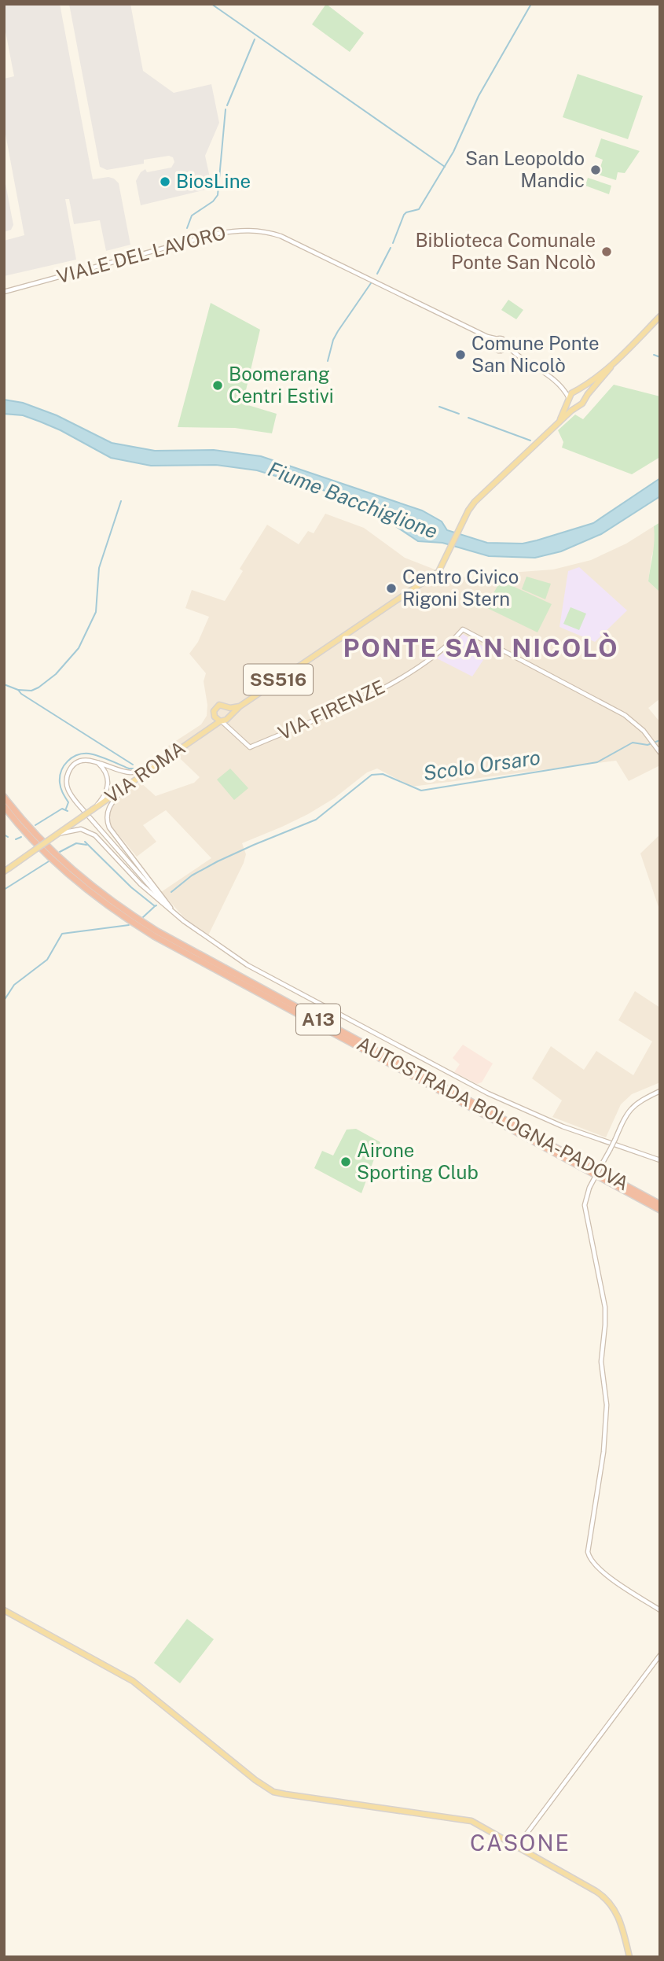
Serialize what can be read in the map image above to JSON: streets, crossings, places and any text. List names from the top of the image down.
{
  "streets": {
    "highway": ["A13", "AUTOSTRADA BOLOGNA-PADOVA"],
    "main road": ["SS516", "VIA ROMA"],
    "street": ["VIALE DEL LAVORO", "VIA FIRENZE"]
  },
  "crossings": [
    ["VIALE DEL LAVORO", "SS516"],
    ["SS516", "VIA ROMA"]
  ],
  "districts": ["PONTE SAN NICOLÒ", "CASONE"],
  "water": ["Fiume Bacchiglione", "Scolo Orsaro"],
  "places": [
    "San Leopoldo Mandic",
    "BiosLine",
    "Biblioteca Comunale Ponte San Ncolò",
    "Comune Ponte San Nicolò",
    "Boomerang Centri Estivi",
    "Centro Civico Rigoni Stern",
    "Airone Sporting Club"
  ]
}
